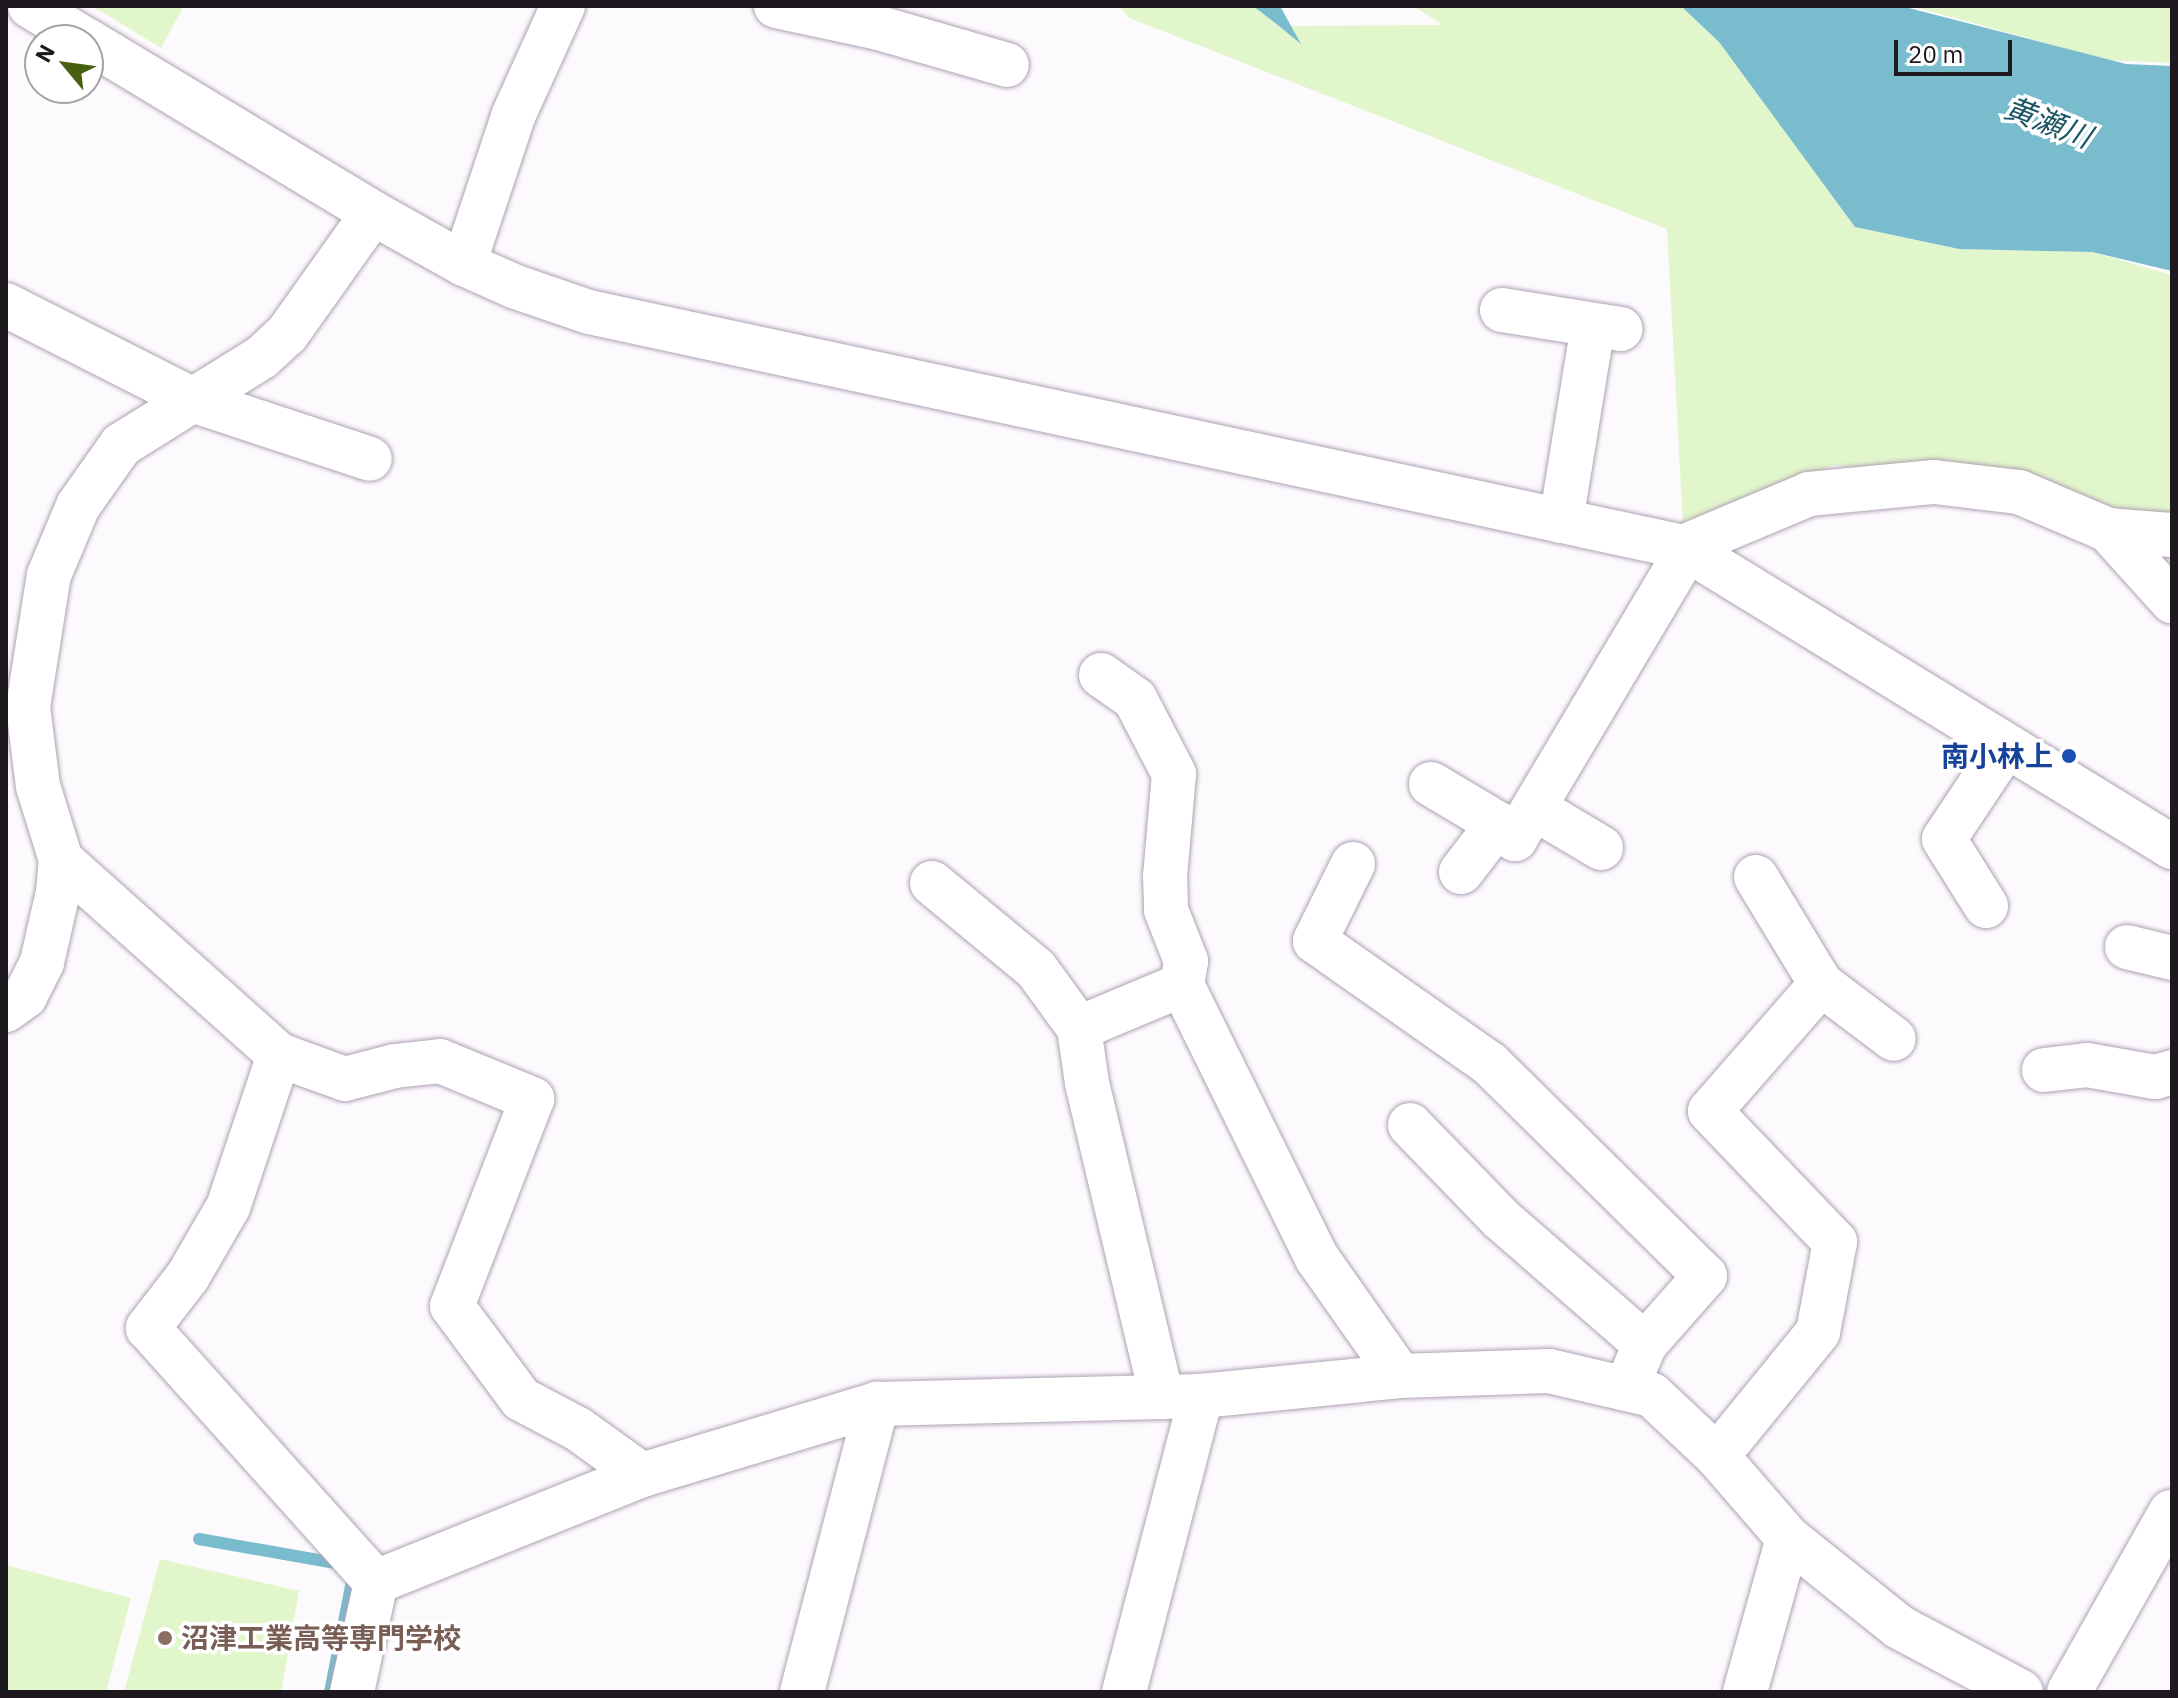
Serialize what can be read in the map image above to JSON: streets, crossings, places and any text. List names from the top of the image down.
{
  "water": ["黄瀬川"],
  "places": ["南小林上", "沼津工業高等専門学校"],
  "scale_bar": "20 m",
  "north": "top left"
}
